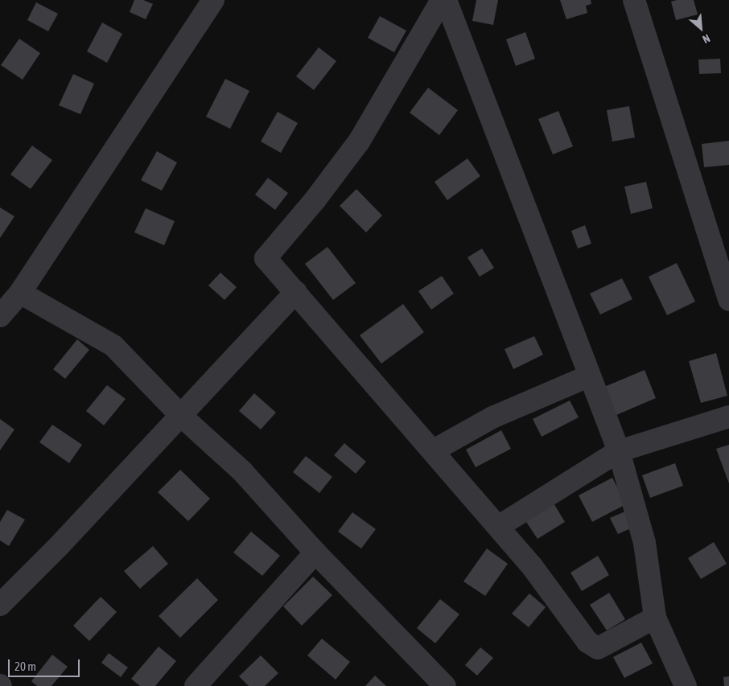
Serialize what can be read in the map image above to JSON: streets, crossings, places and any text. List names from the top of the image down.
{
  "scale_bar": "20 m",
  "north": "bottom right"
}
